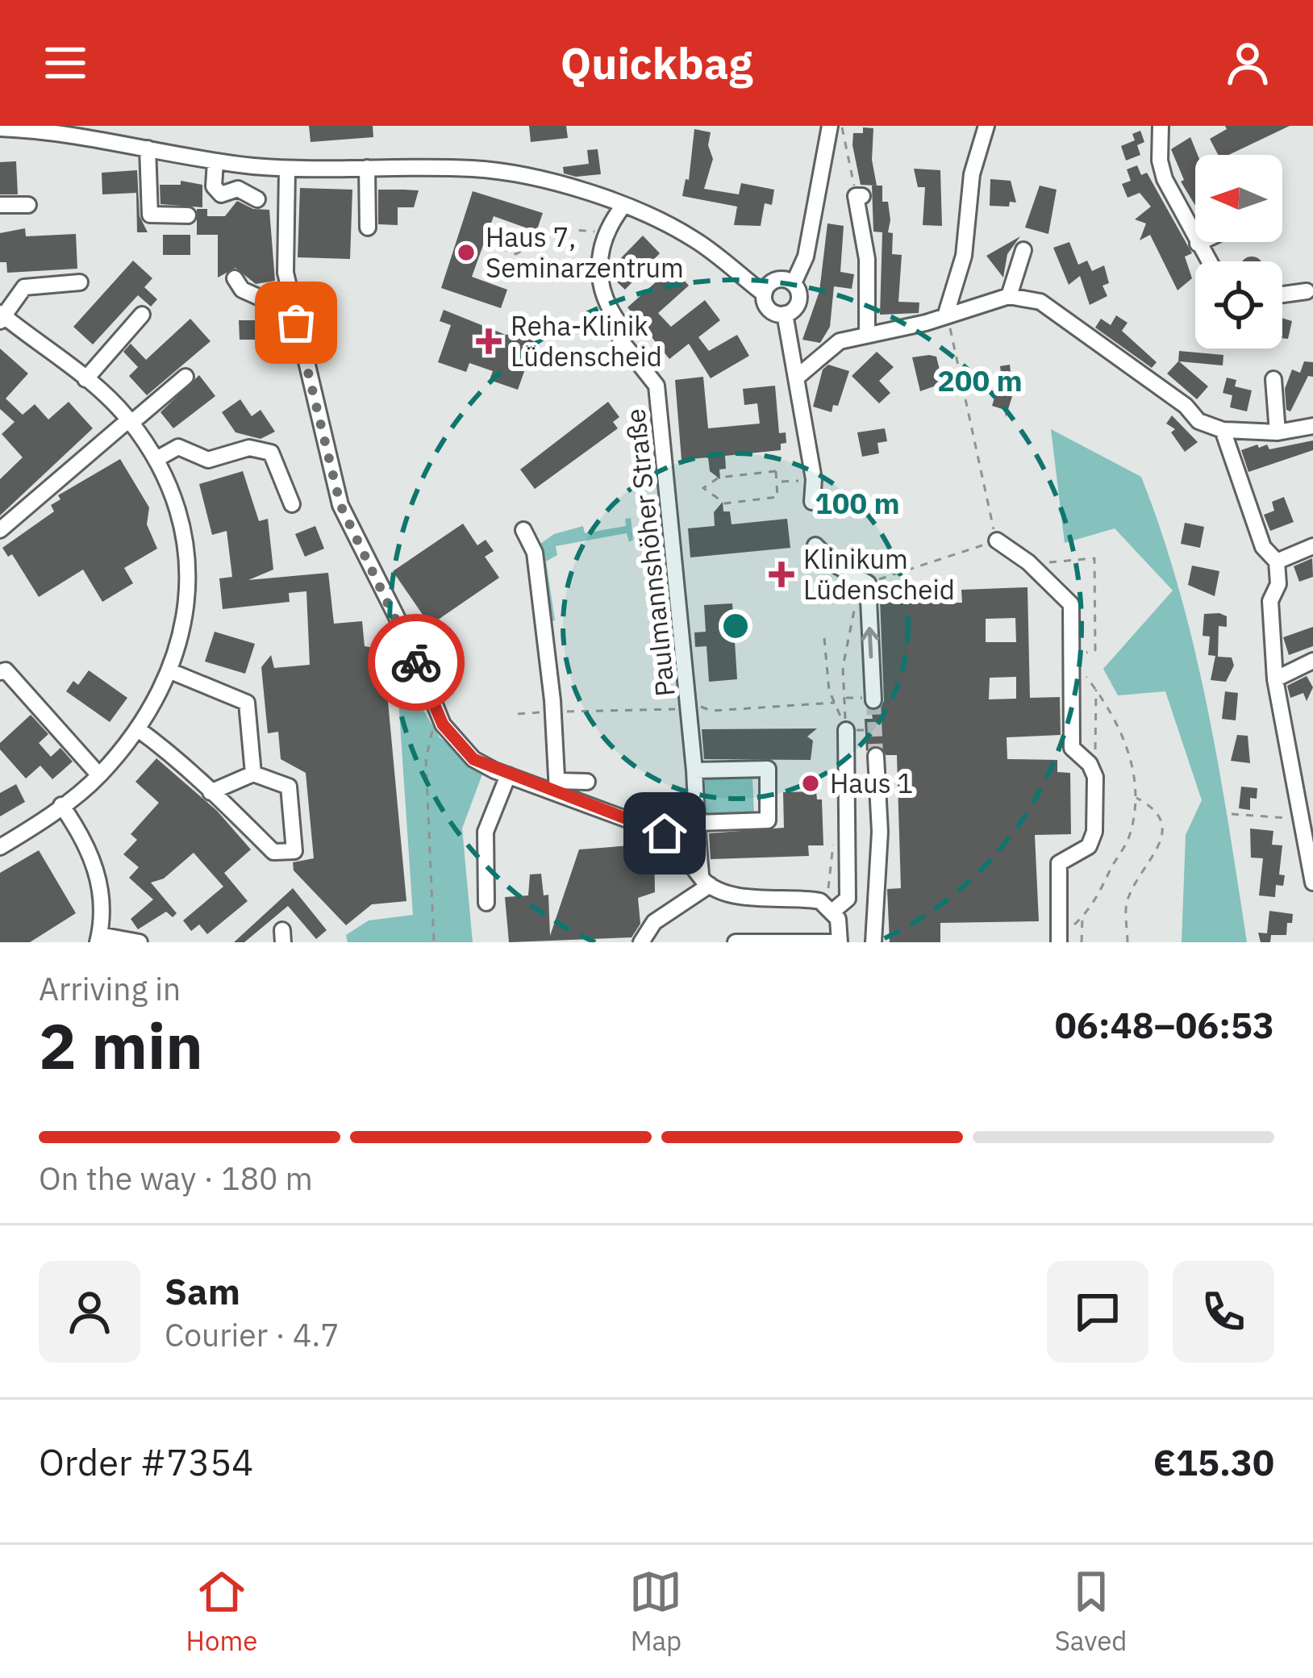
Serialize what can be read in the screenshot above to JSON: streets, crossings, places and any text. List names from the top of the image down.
{
  "streets": {
    "street": ["Paulmannshöher Straße"]
  },
  "places": {
    "other": ["Haus 7, Seminarzentrum", "Haus 1"],
    "health": ["Reha-Klinik Lüdenscheid", "Klinikum Lüdenscheid"]
  },
  "north": "left",
  "page": {
    "header": "Quickbag",
    "heading": ["2 min", "Arriving in", "06:48–06:53"],
    "panel": [
      "Sam",
      "Courier · 4.7",
      "Order #7354",
      "€15.30"
    ],
    "bar": "On the way · 180 m",
    "tabs": ["Home", "Map", "Saved"]
  },
  "rings": ["200 m", "100 m"]
}
